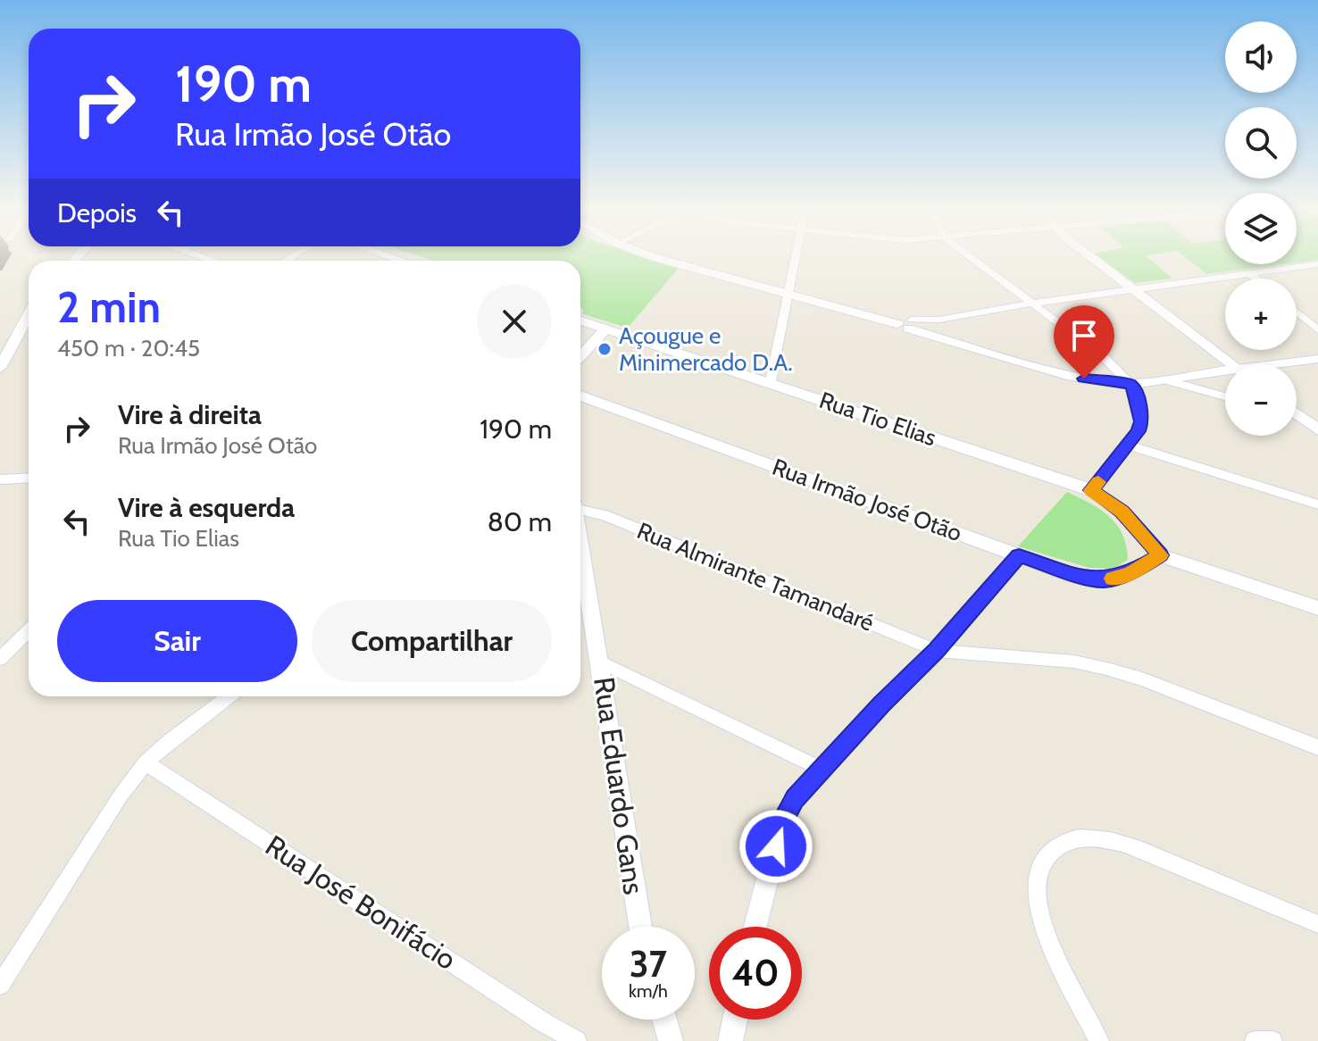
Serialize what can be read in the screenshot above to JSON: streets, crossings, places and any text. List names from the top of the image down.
{
  "streets": {
    "street": [
      "Rua Tio Elias",
      "Rua Irmão José Otão",
      "Rua Almirante Tamandaré",
      "Rua Eduardo Gans",
      "Rua José Bonifácio"
    ]
  },
  "crossings": [
    ["Rua Tio Elias", "Rua Irmão José Otão"]
  ],
  "places": ["Açougue e Minimercado D.A."],
  "page": {
    "map_buttons": ["+", "−"],
    "turn": ["190 m", "Rua Irmão José Otão"],
    "then": "Depois",
    "heading": ["2 min", "450 m · 20:45"],
    "list": [
      {
        "name": "Vire à direita",
        "note": "Rua Irmão José Otão",
        "value": "190 m"
      },
      {
        "name": "Vire à esquerda",
        "note": "Rua Tio Elias",
        "value": "80 m"
      }
    ],
    "buttons": ["Sair", "Compartilhar"],
    "speed": "37 km/h",
    "limit": "40"
  }
}
